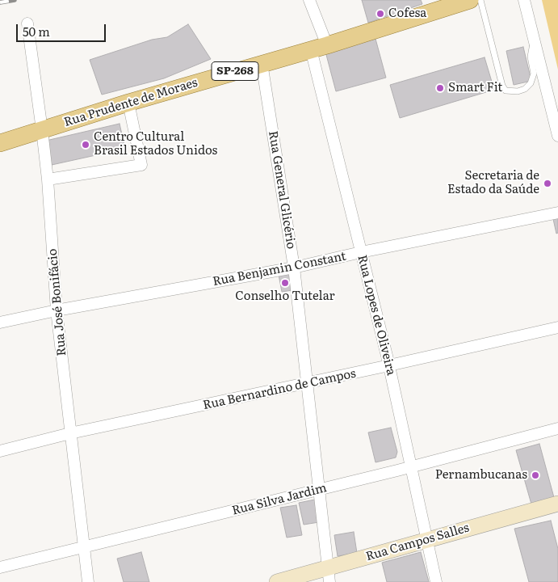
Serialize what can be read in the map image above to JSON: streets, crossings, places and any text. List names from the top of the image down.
{
  "streets": {
    "main road": ["SP-268", "Rua Prudente de Moraes"],
    "street": [
      "Rua General Glicério",
      "Rua Benjamin Constant",
      "Rua José Bonifácio",
      "Rua Lopes de Oliveira",
      "Rua Bernardino de Campos",
      "Rua Silva Jardim",
      "Rua Campos Salles"
    ]
  },
  "crossings": [
    ["Rua Prudente de Moraes", "Rua General Glicério"],
    ["Rua Prudente de Moraes", "Rua José Bonifácio"],
    ["Rua Prudente de Moraes", "Rua Lopes de Oliveira"],
    ["Rua General Glicério", "Rua Benjamin Constant"],
    ["Rua General Glicério", "Rua Bernardino de Campos"],
    ["Rua General Glicério", "Rua Silva Jardim"],
    ["Rua General Glicério", "Rua Campos Salles"],
    ["Rua Benjamin Constant", "Rua José Bonifácio"],
    ["Rua Benjamin Constant", "Rua Lopes de Oliveira"],
    ["Rua José Bonifácio", "Rua Bernardino de Campos"],
    ["Rua José Bonifácio", "Rua Silva Jardim"],
    ["Rua Lopes de Oliveira", "Rua Bernardino de Campos"],
    ["Rua Lopes de Oliveira", "Rua Silva Jardim"],
    ["Rua Lopes de Oliveira", "Rua Campos Salles"]
  ],
  "places": [
    "Cofesa",
    "Smart Fit",
    "Centro Cultural Brasil Estados Unidos",
    "Secretaria de Estado da Saúde",
    "Conselho Tutelar",
    "Pernambucanas"
  ],
  "scale_bar": "50 m"
}
